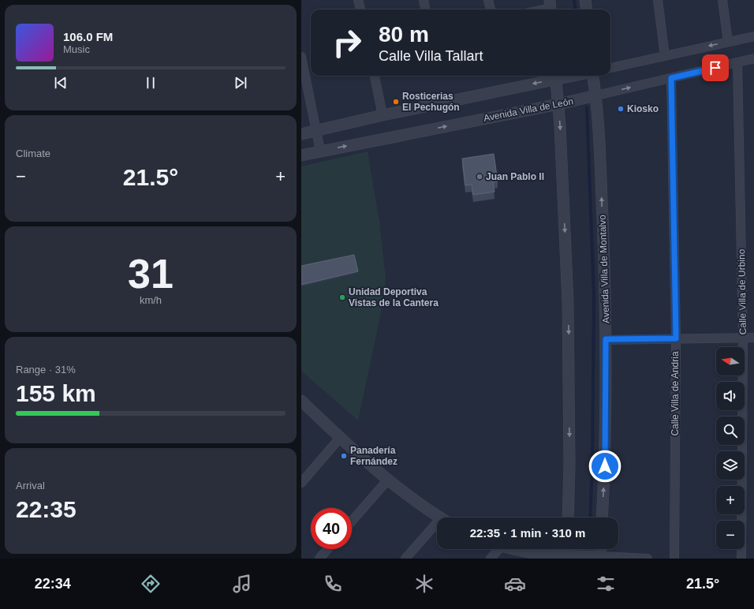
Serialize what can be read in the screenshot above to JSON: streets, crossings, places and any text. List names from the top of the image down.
{
  "streets": {
    "street": [
      "Avenida Villa de León",
      "Avenida Villa de Montalvo",
      "Calle Villa de Urbino",
      "Calle Villa de Andria"
    ]
  },
  "crossings": [
    ["Avenida Villa de León", "Avenida Villa de Montalvo"],
    ["Avenida Villa de León", "Calle Villa de Urbino"],
    ["Avenida Villa de León", "Calle Villa de Andria"]
  ],
  "places": [
    "Rosticerias El Pechugón",
    "Kiosko",
    "Juan Pablo II",
    "Unidad Deportiva Vistas de la Cantera",
    "Panadería Fernández"
  ],
  "north": "left",
  "page": {
    "turn": ["80 m", "Calle Villa Tallart"],
    "song": ["106.0 FM", "Music"],
    "tile": [
      "Climate",
      ["31", "km/h"],
      ["Range · 31%", "155 km"],
      ["Arrival", "22:35"]
    ],
    "heat": ["−", "21.5°", "+"],
    "map_buttons": ["+", "−"],
    "limit": "40",
    "trip": "22:35 · 1 min · 310 m",
    "tabs": ["22:34", "21.5°"]
  }
}
